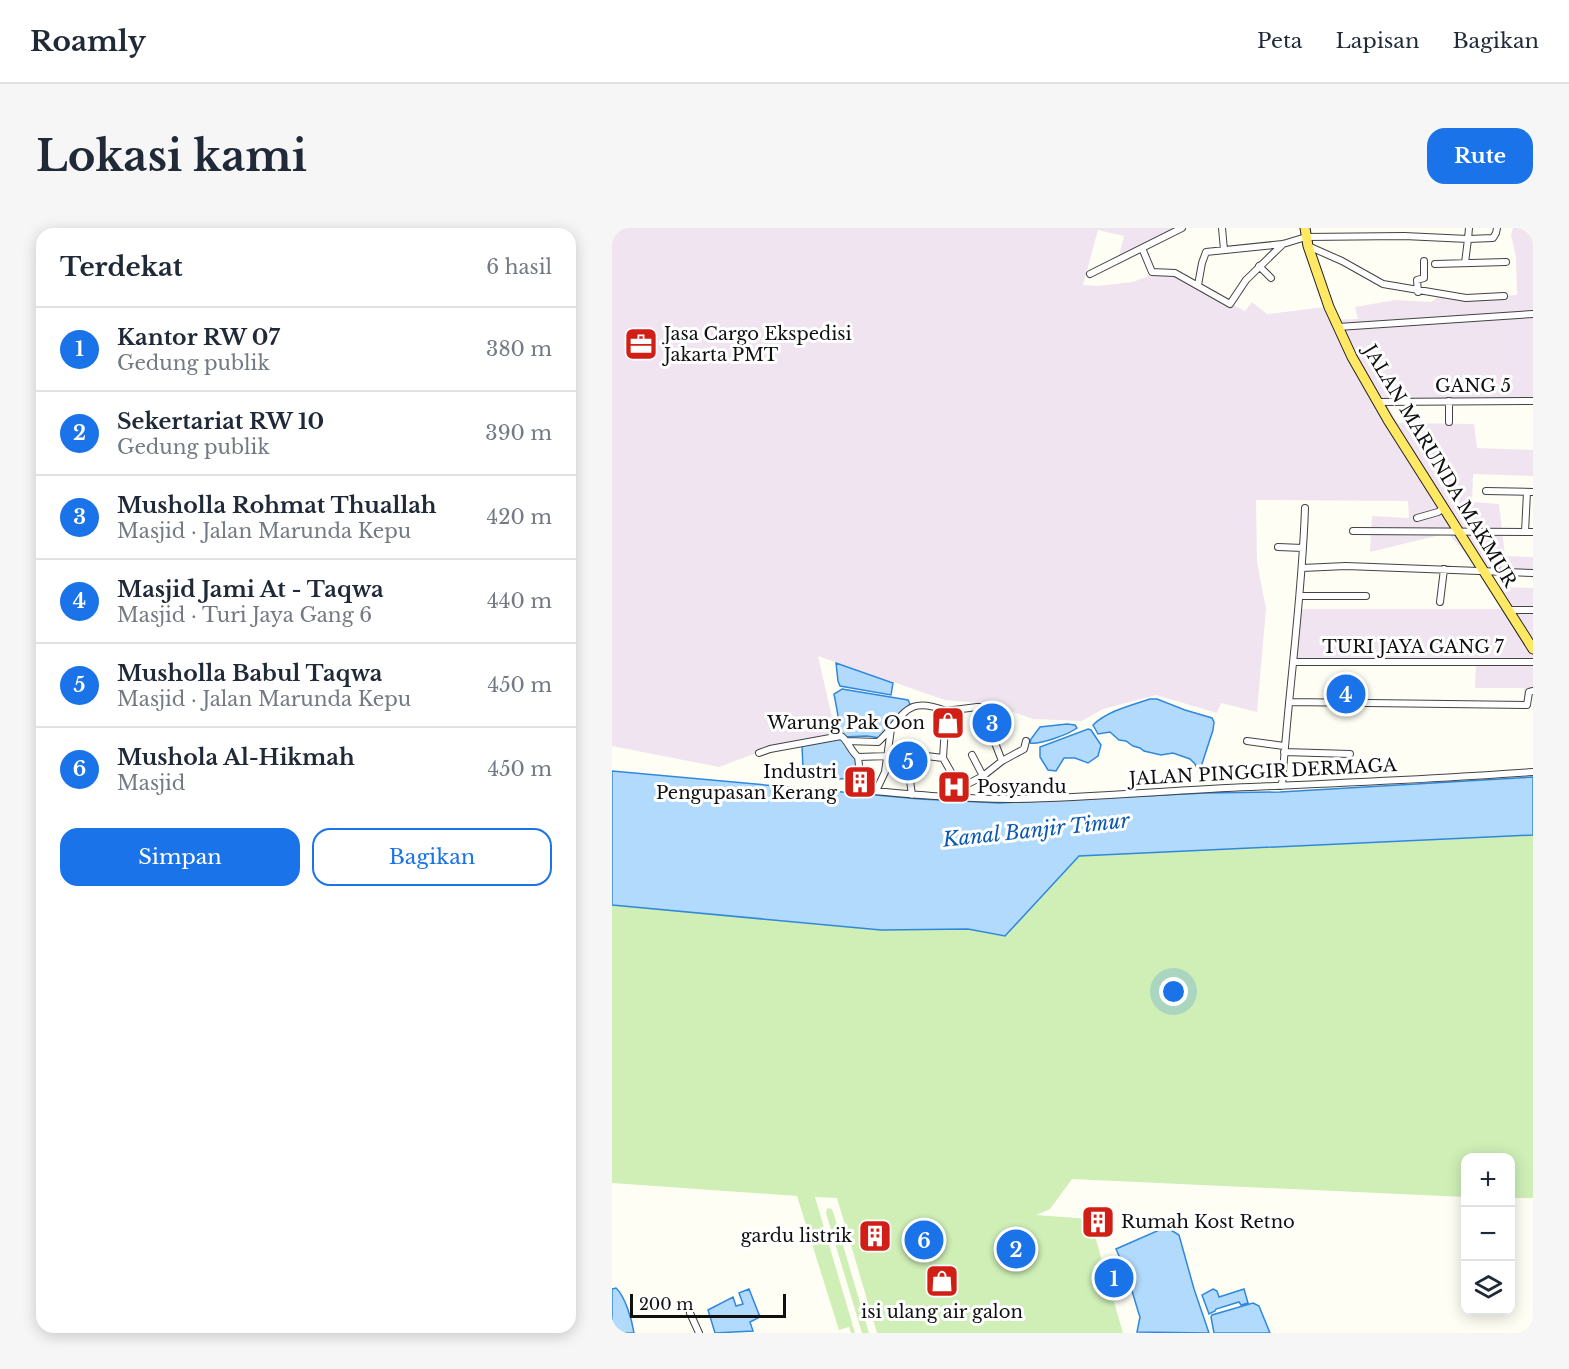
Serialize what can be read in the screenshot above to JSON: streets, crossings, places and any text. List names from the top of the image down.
{
  "streets": {
    "main road": ["JALAN MARUNDA MAKMUR"],
    "street": ["GANG 5", "TURI JAYA GANG 7", "JALAN PINGGIR DERMAGA"]
  },
  "crossings": [
    ["GANG 5", "JALAN MARUNDA MAKMUR"]
  ],
  "water": ["Kanal Banjir Timur"],
  "places": {
    "office": ["Jasa Cargo Ekspedisi Jakarta PMT"],
    "shop": ["Warung Pak Oon", "isi ulang air galon"],
    "building": ["Industri Pengupasan Kerang", "Rumah Kost Retno", "gardu listrik"],
    "hospital": ["Posyandu"]
  },
  "scale_bar": "200 m",
  "page": {
    "header": "Roamly",
    "nav": ["Peta", "Lapisan", "Bagikan"],
    "buttons": [
      "Rute",
      ["Simpan", "Bagikan"]
    ],
    "title": "Lokasi kami",
    "heading": ["Terdekat", "6 hasil"],
    "list": [
      {
        "mark": "1",
        "name": "Kantor RW 07",
        "note": "Gedung publik",
        "value": "380 m"
      },
      {
        "mark": "2",
        "name": "Sekertariat RW 10",
        "note": "Gedung publik",
        "value": "390 m"
      },
      {
        "mark": "3",
        "name": "Musholla Rohmat Thuallah",
        "note": "Masjid · Jalan Marunda Kepu",
        "value": "420 m"
      },
      {
        "mark": "4",
        "name": "Masjid Jami At - Taqwa",
        "note": "Masjid · Turi Jaya Gang 6",
        "value": "440 m"
      },
      {
        "mark": "5",
        "name": "Musholla Babul Taqwa",
        "note": "Masjid · Jalan Marunda Kepu",
        "value": "450 m"
      },
      {
        "mark": "6",
        "name": "Mushola Al-Hikmah",
        "note": "Masjid",
        "value": "450 m"
      }
    ],
    "pins": [
      "4",
      "3",
      "5",
      "6",
      "2",
      "1"
    ],
    "map_buttons": ["+", "−"],
    "scale": "200 m"
  }
}
